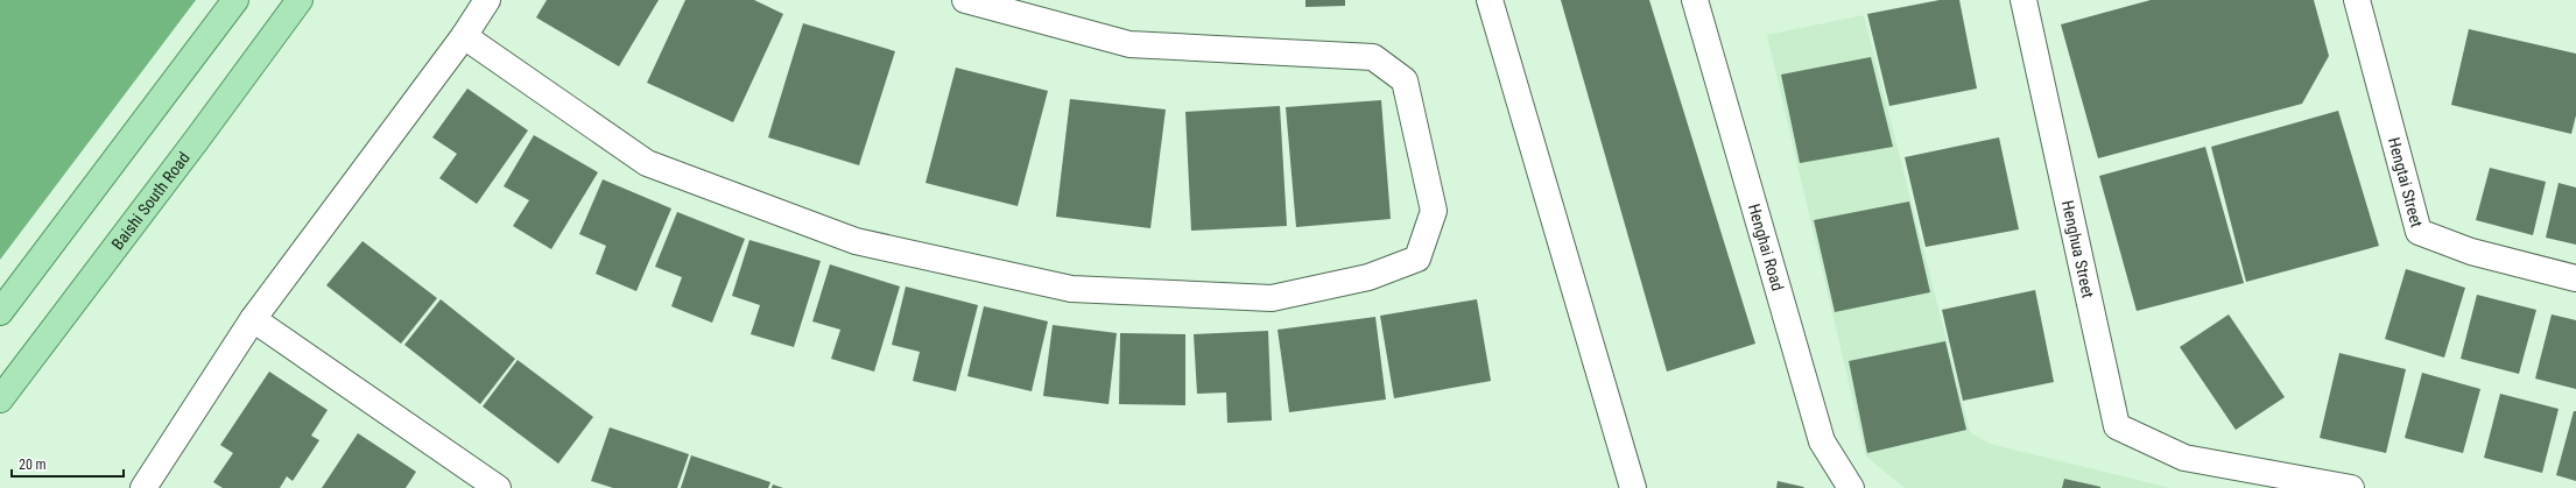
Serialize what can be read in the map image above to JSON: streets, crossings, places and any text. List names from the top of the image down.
{
  "streets": {
    "main road": ["Baishi South Road"],
    "street": ["Hengtai Street", "Henghai Road", "Henghua Street"]
  },
  "scale_bar": "20 m"
}
